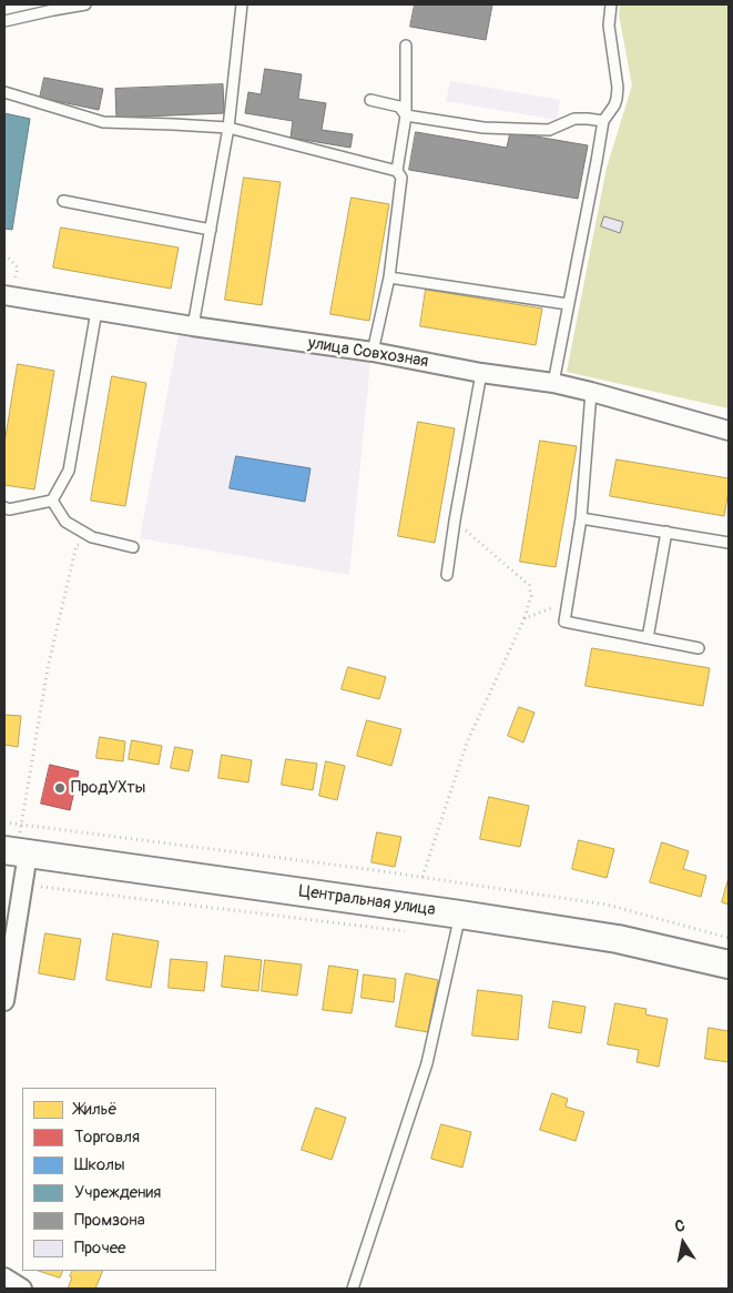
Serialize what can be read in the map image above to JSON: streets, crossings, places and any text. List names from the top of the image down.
{
  "streets": {
    "main road": ["Центральная улица"],
    "street": ["улица Совхозная"]
  },
  "places": ["ПродУХты"],
  "legend": [
    "Жильё",
    "Торговля",
    "Школы",
    "Учреждения",
    "Промзона",
    "Прочее"
  ],
  "north": "top"
}
